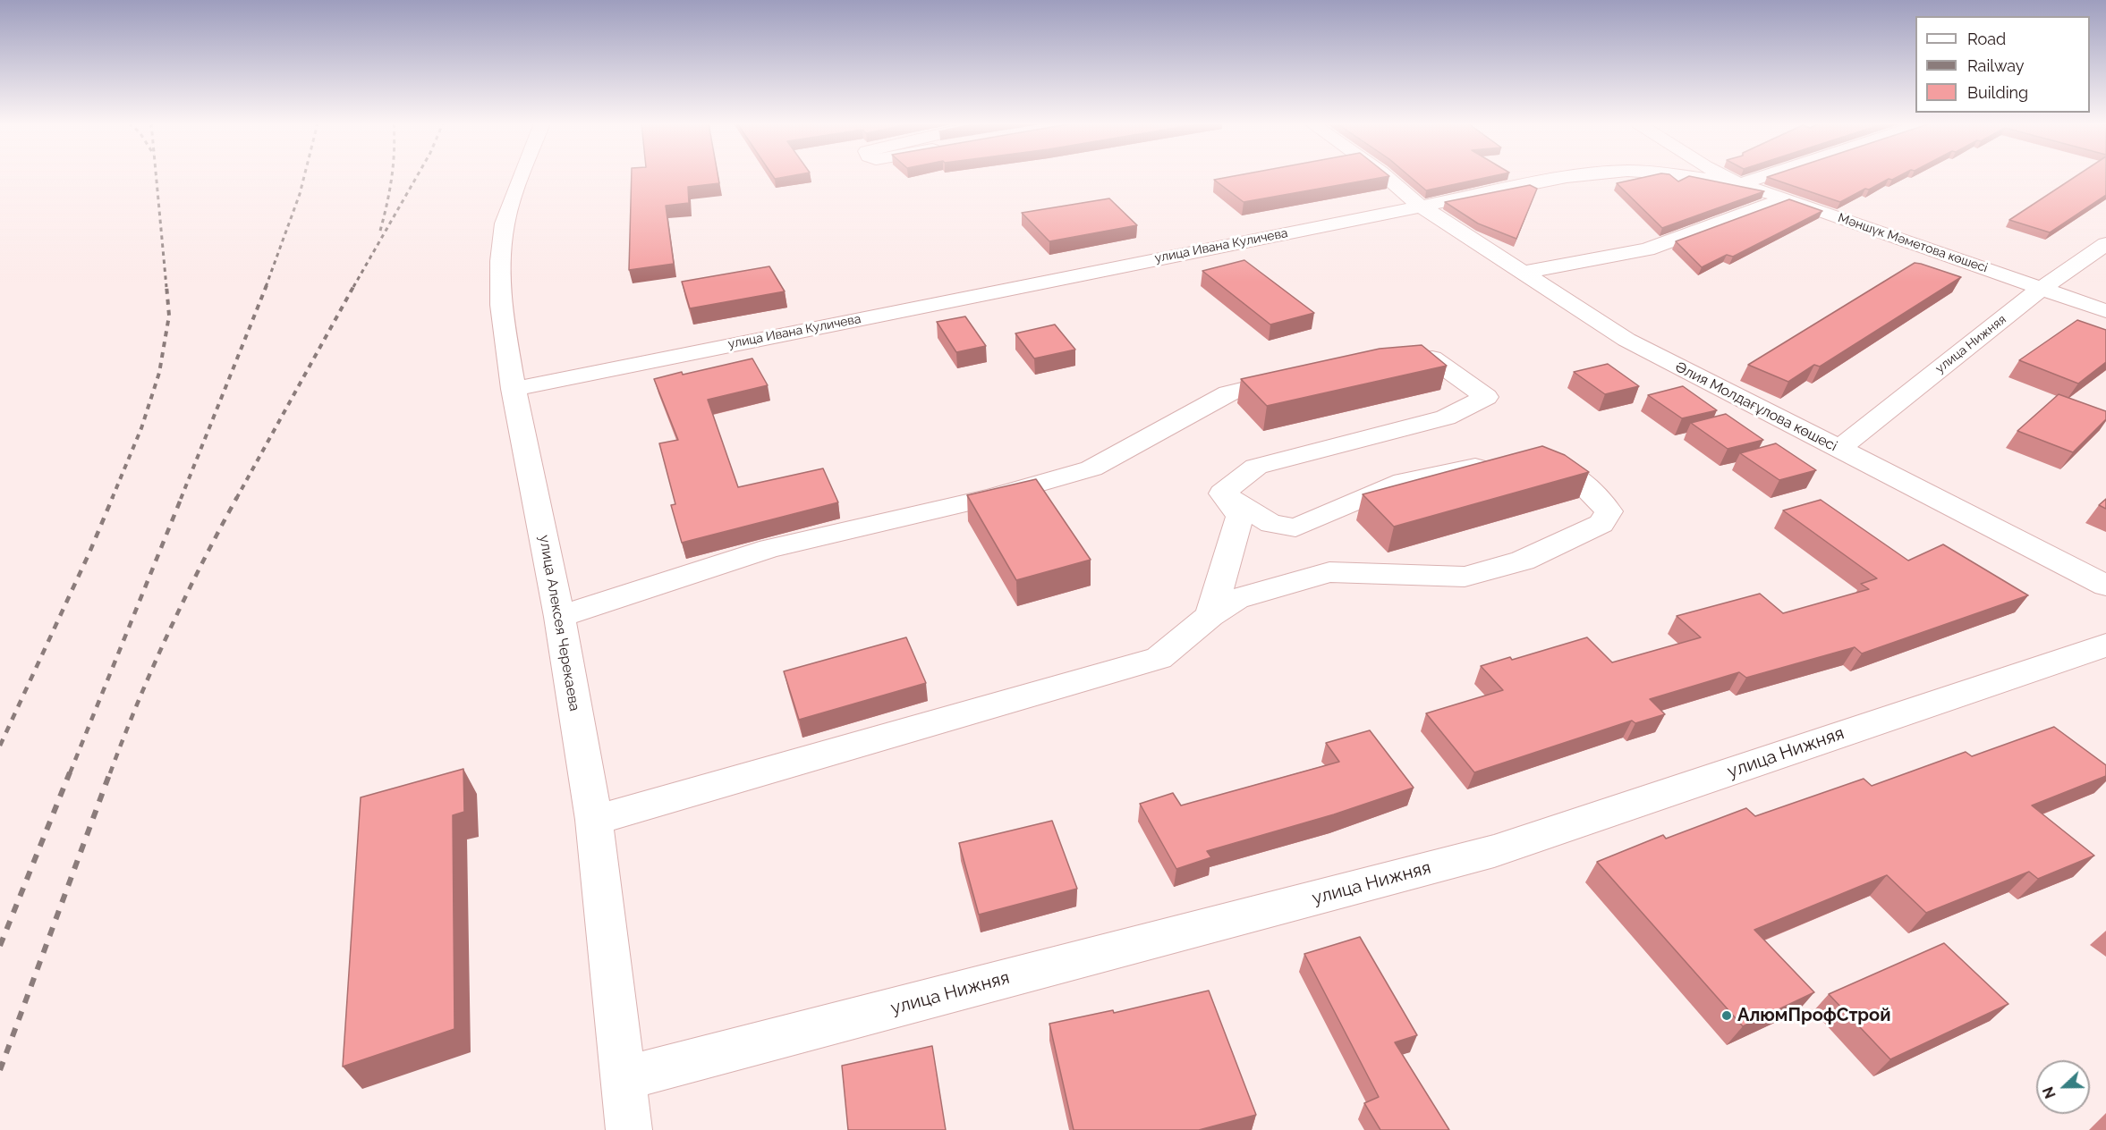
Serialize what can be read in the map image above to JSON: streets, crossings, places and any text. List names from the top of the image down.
{
  "streets": {
    "street": [
      "Мәншүк Мәметова көшесі",
      "улица Ивана Куличева",
      "улица Нижняя",
      "Әлия Молдағұлова көшесі",
      "улица Алексея Черекаева"
    ]
  },
  "crossings": [
    ["Мәншүк Мәметова көшесі", "улица Ивана Куличева"],
    ["Мәншүк Мәметова көшесі", "улица Нижняя"],
    ["улица Ивана Куличева", "Әлия Молдағұлова көшесі"],
    ["улица Ивана Куличева", "улица Алексея Черекаева"],
    ["улица Нижняя", "Әлия Молдағұлова көшесі"],
    ["улица Нижняя", "улица Алексея Черекаева"]
  ],
  "places": ["АлюмПрофСтрой"],
  "legend": ["Road", "Railway", "Building"],
  "north": "left"
}
